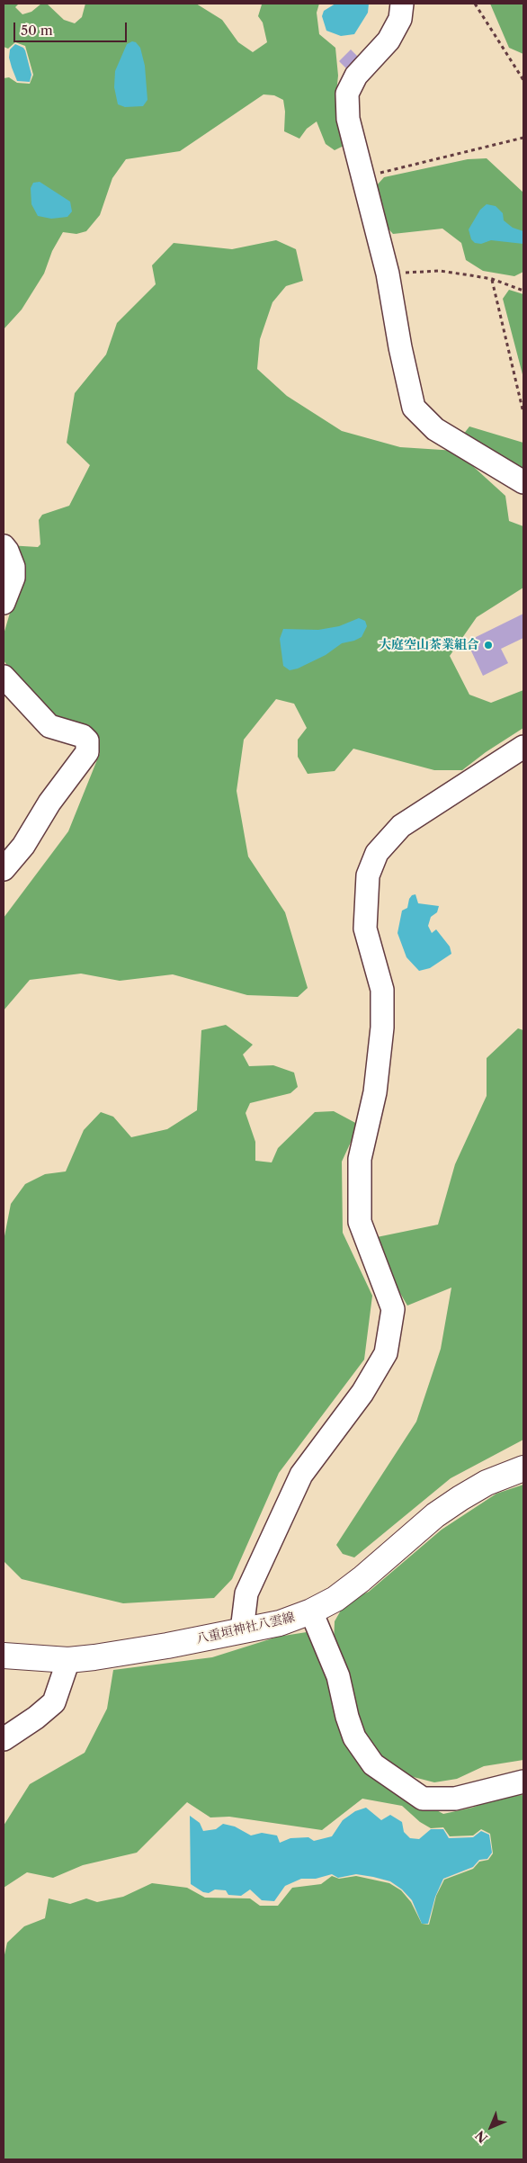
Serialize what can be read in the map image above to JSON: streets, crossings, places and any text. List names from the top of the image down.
{
  "streets": {
    "main road": ["八重垣神社八雲線"]
  },
  "places": ["大庭空山茶業組合"],
  "scale_bar": "50 m",
  "north": "bottom left"
}
